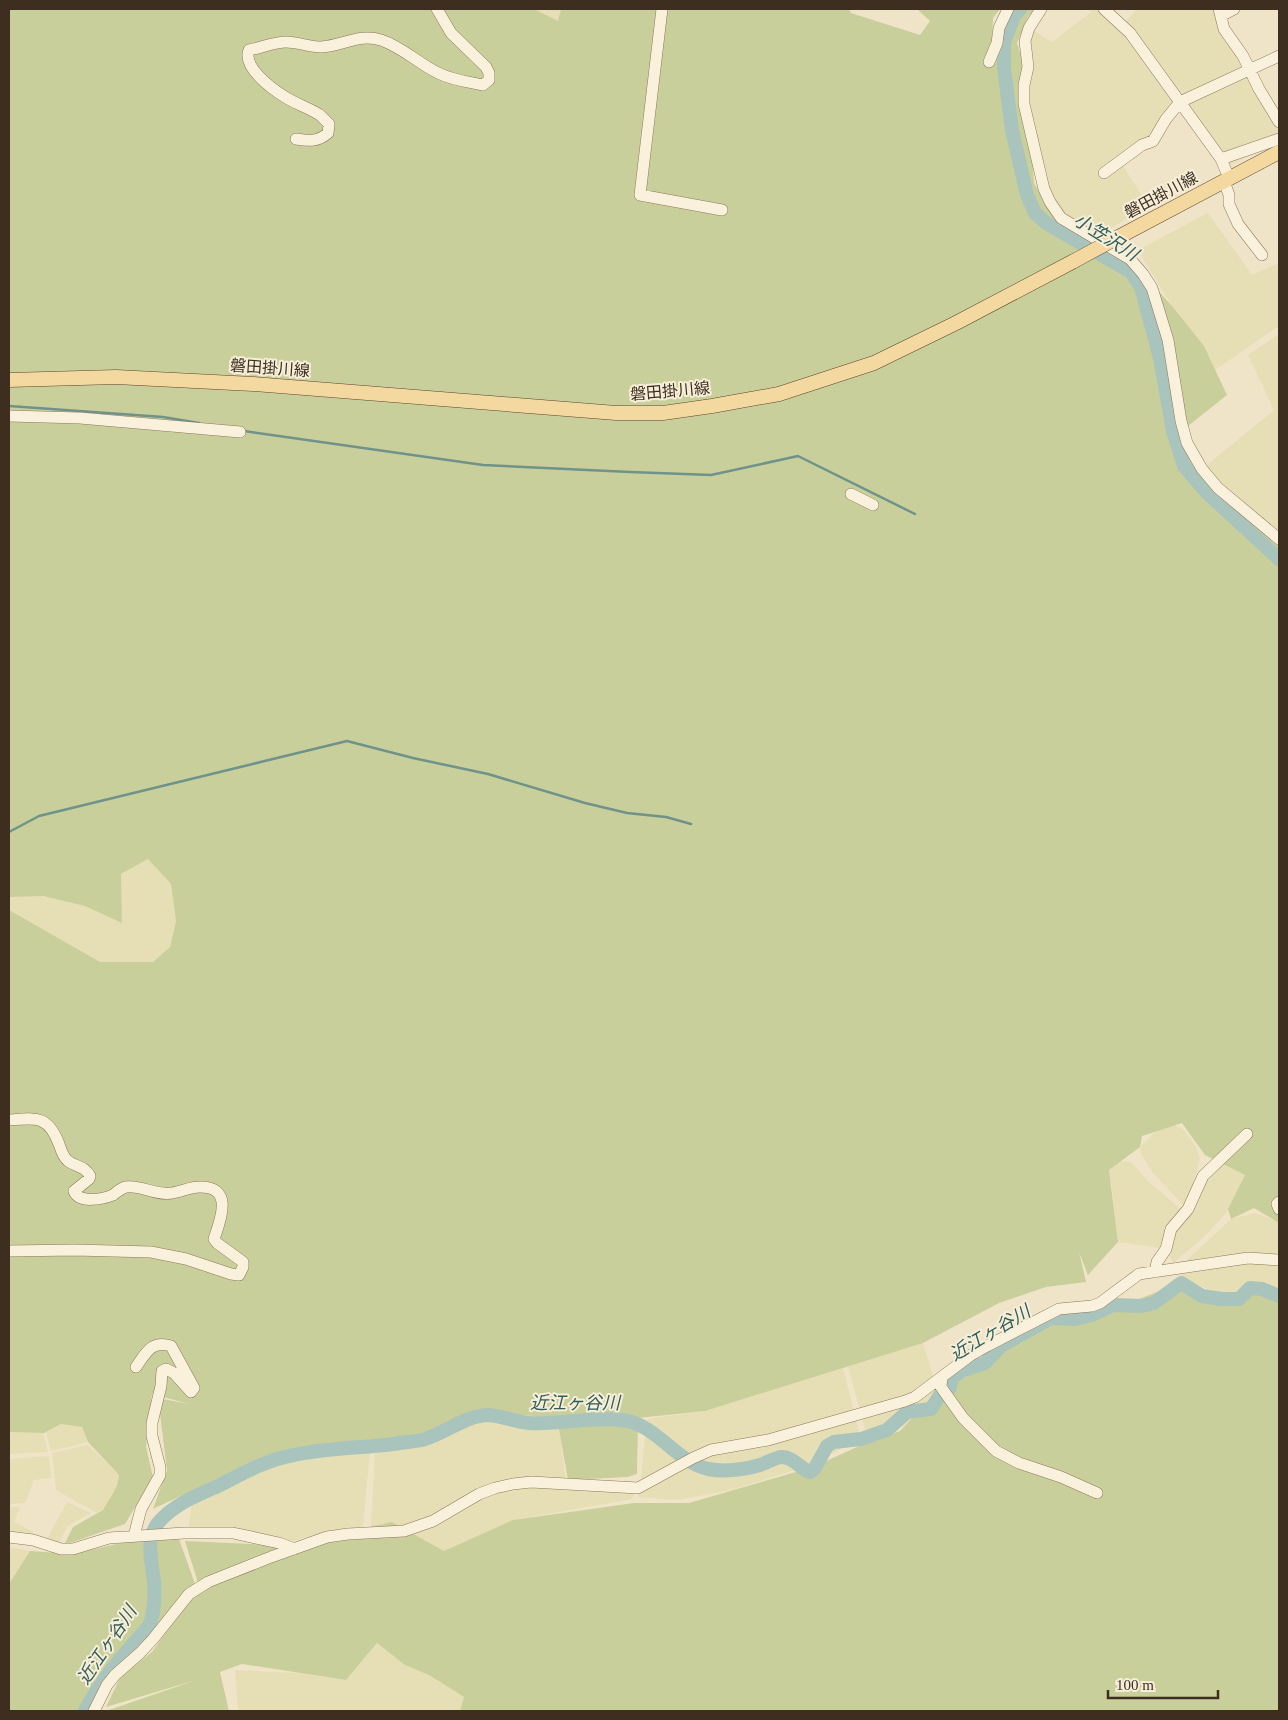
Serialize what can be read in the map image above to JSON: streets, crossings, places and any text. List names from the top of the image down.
{
  "streets": {
    "main road": ["磐田掛川線"]
  },
  "water": ["小笠沢川", "近江ヶ谷川"],
  "scale_bar": "100 m"
}
